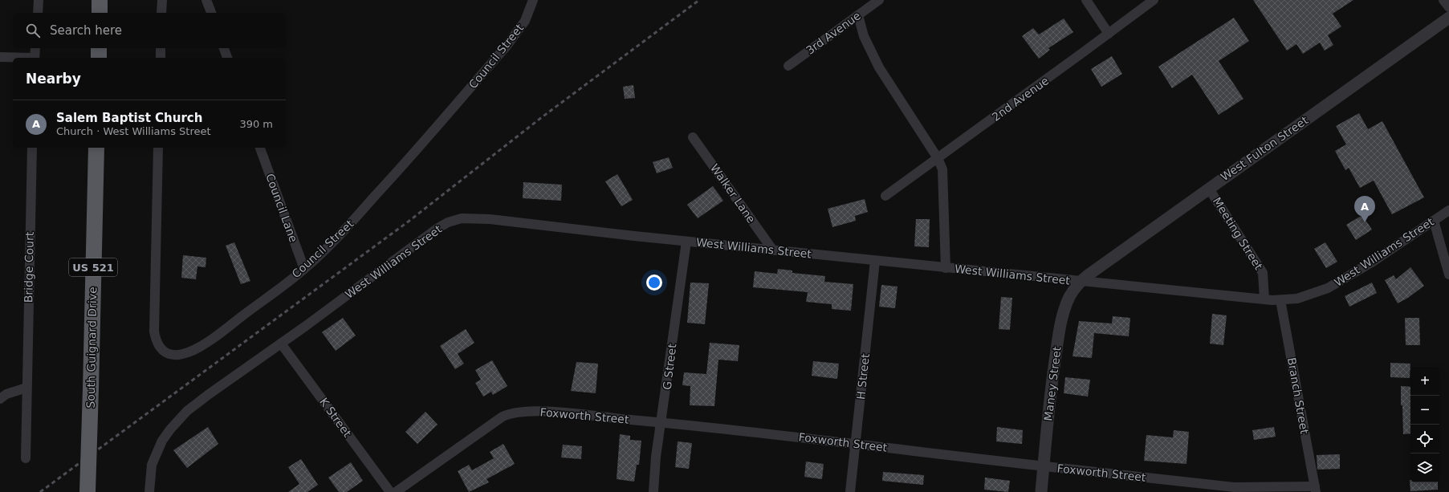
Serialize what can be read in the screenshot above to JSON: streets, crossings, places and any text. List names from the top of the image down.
{
  "streets": {
    "highway": ["US 521", "South Guignard Drive"],
    "street": [
      "3rd Avenue",
      "Council Street",
      "2nd Avenue",
      "West Fulton Street",
      "Walker Lane",
      "Council Lane",
      "Meeting Street",
      "West Williams Street",
      "Bridge Court",
      "G Street",
      "H Street",
      "Maney Street",
      "Branch Street",
      "Foxworth Street",
      "K Street"
    ]
  },
  "crossings": [
    ["Council Street", "Council Lane"],
    ["West Fulton Street", "Meeting Street"],
    ["West Fulton Street", "West Williams Street"],
    ["West Fulton Street", "Maney Street"],
    ["Walker Lane", "West Williams Street"],
    ["Meeting Street", "West Williams Street"],
    ["West Williams Street", "G Street"],
    ["West Williams Street", "H Street"],
    ["West Williams Street", "Maney Street"],
    ["West Williams Street", "Branch Street"],
    ["West Williams Street", "K Street"],
    ["G Street", "Foxworth Street"],
    ["H Street", "Foxworth Street"],
    ["Maney Street", "Foxworth Street"],
    ["Branch Street", "Foxworth Street"]
  ],
  "page": {
    "search": "Search here",
    "heading": "Nearby",
    "list": [
      {
        "mark": "A",
        "name": "Salem Baptist Church",
        "note": "Church · West Williams Street",
        "value": "390 m"
      }
    ],
    "pins": "A",
    "map_buttons": ["+", "−"]
  }
}
